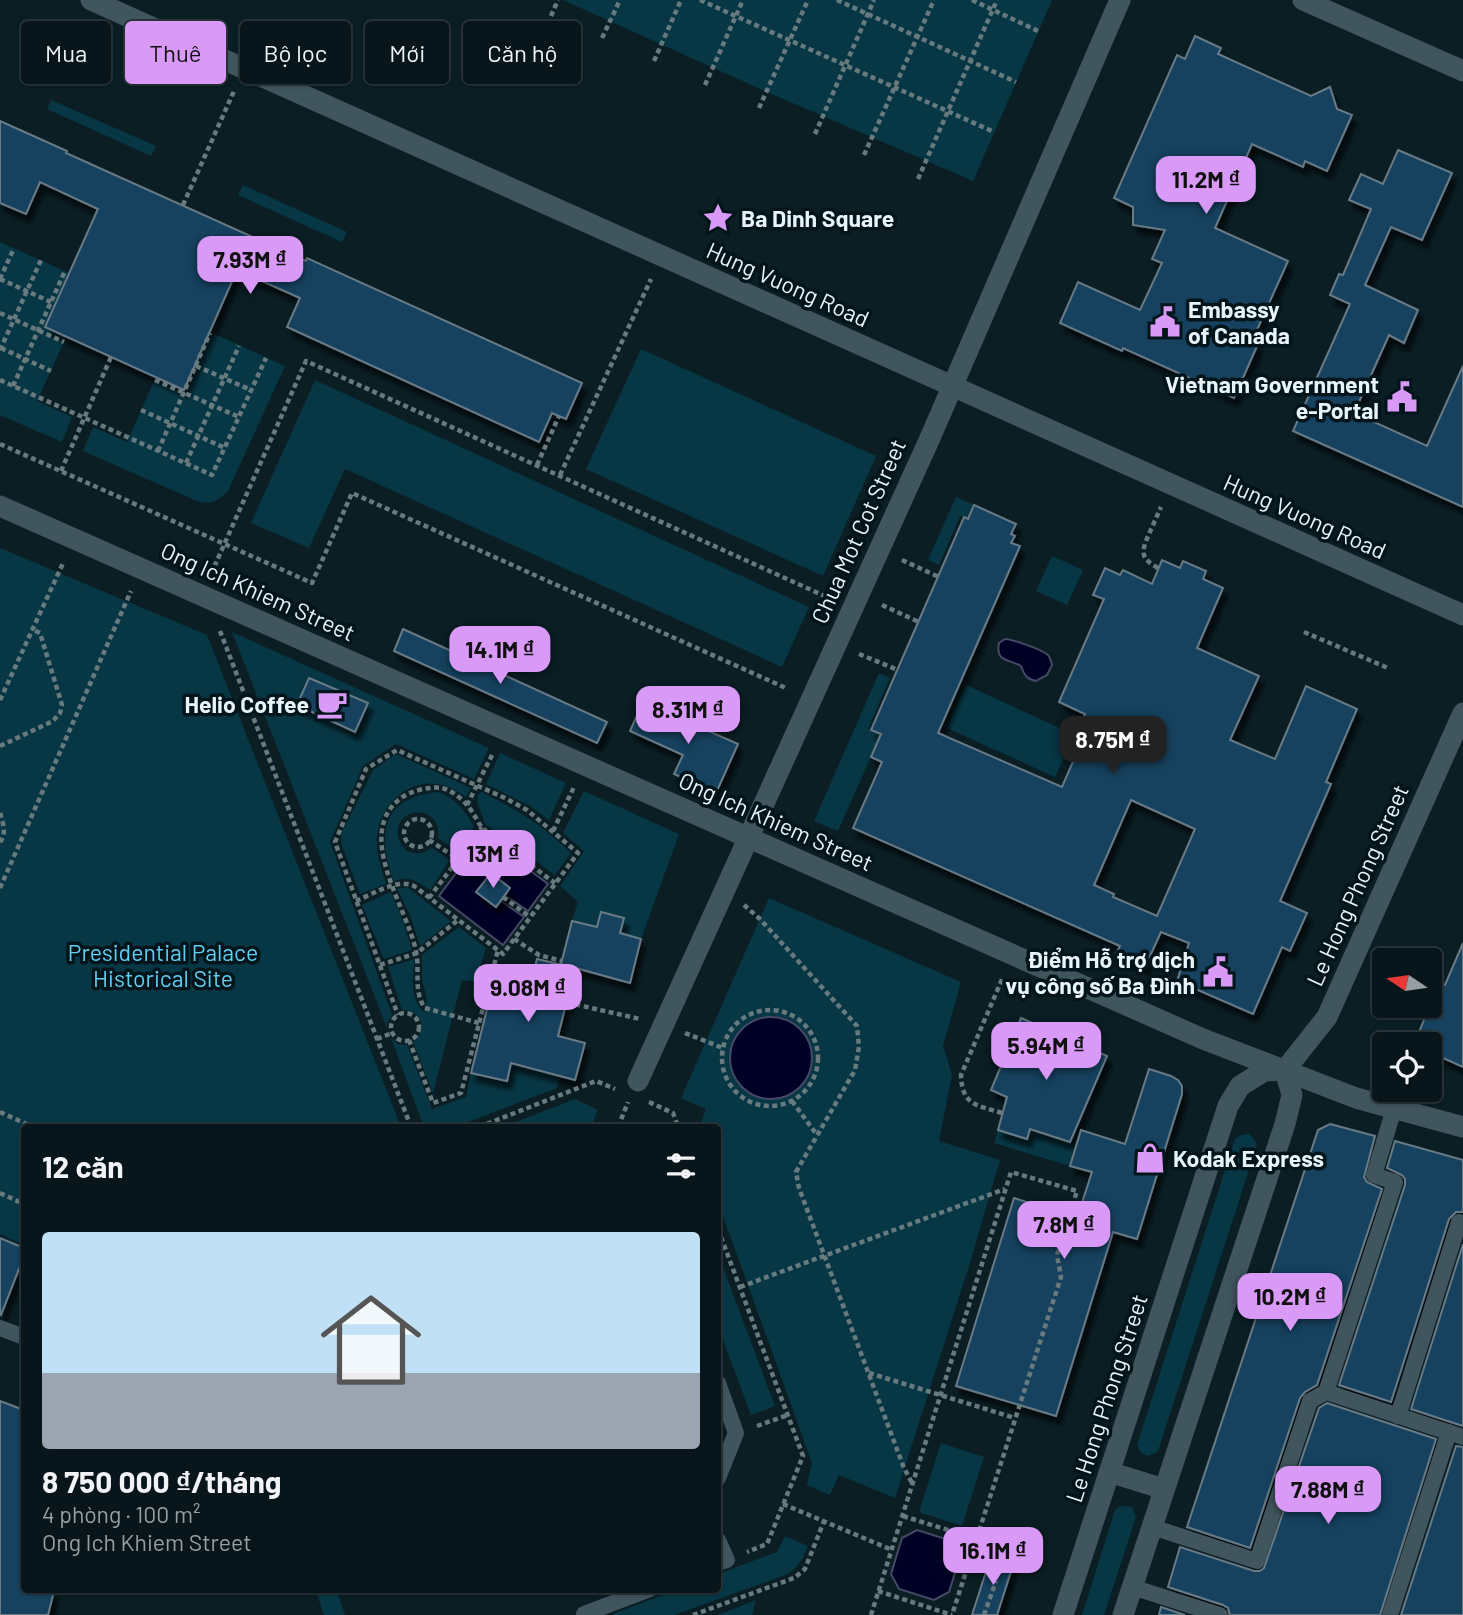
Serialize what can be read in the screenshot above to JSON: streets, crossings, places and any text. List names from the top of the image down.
{
  "streets": {
    "street": [
      "Hung Vuong Road",
      "Chua Mot Cot Street",
      "Ong Ich Khiem Street",
      "Le Hong Phong Street"
    ]
  },
  "crossings": [
    ["Hung Vuong Road", "Chua Mot Cot Street"],
    ["Chua Mot Cot Street", "Ong Ich Khiem Street"],
    ["Ong Ich Khiem Street", "Le Hong Phong Street"]
  ],
  "parks": ["Presidential Palace Historical Site"],
  "places": {
    "place": ["Ba Dinh Square"],
    "public building": ["Embassy of Canada", "Vietnam Government e-Portal", "Điểm Hỗ trợ dịch vụ công số Ba Đình"],
    "cafe": ["Helio Coffee"],
    "shop": ["Kodak Express"]
  },
  "north": "left",
  "page": {
    "chip": [
      "Mua",
      "Thuê",
      "Bộ lọc",
      "Mới",
      "Căn hộ"
    ],
    "price": [
      "11.2M ₫",
      "7.93M ₫",
      "14.1M ₫",
      "8.31M ₫",
      "8.75M ₫",
      "13M ₫",
      "9.08M ₫",
      "5.94M ₫",
      "7.8M ₫",
      "10.2M ₫",
      "7.88M ₫",
      "16.1M ₫"
    ],
    "heading": "12 căn",
    "list": [
      {
        "name": "8 750 000 ₫/tháng",
        "note": "4 phòng · 100 m² · Ong Ich Khiem Street"
      }
    ]
  }
}
